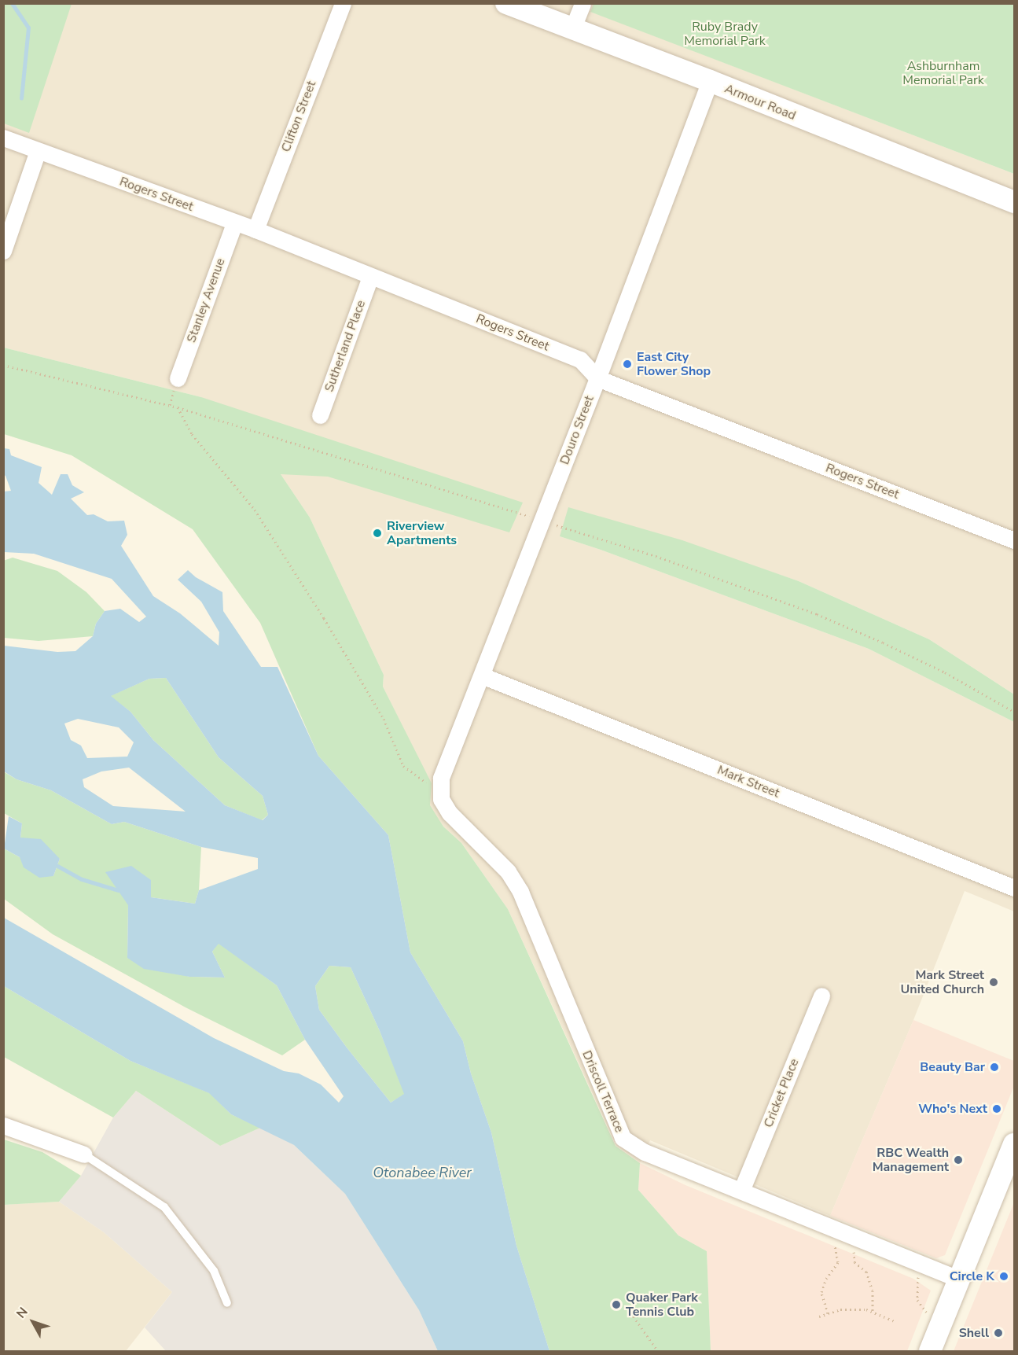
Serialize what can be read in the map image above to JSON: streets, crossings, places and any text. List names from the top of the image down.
{
  "streets": {
    "main road": ["Armour Road"],
    "street": [
      "Clifton Street",
      "Rogers Street",
      "Stanley Avenue",
      "Sutherland Place",
      "Douro Street",
      "Mark Street",
      "Driscoll Terrace",
      "Cricket Place"
    ]
  },
  "crossings": [
    ["Armour Road", "Douro Street"],
    ["Clifton Street", "Rogers Street"],
    ["Rogers Street", "Stanley Avenue"],
    ["Rogers Street", "Sutherland Place"],
    ["Rogers Street", "Douro Street"],
    ["Douro Street", "Mark Street"],
    ["Douro Street", "Driscoll Terrace"],
    ["Driscoll Terrace", "Cricket Place"]
  ],
  "water": ["Otonabee River"],
  "parks": ["Ruby Brady Memorial Park", "Ashburnham Memorial Park"],
  "places": [
    "East City Flower Shop",
    "Riverview Apartments",
    "Mark Street United Church",
    "Beauty Bar",
    "Who's Next",
    "RBC Wealth Management",
    "Circle K",
    "Quaker Park Tennis Club",
    "Shell"
  ],
  "north": "top left"
}
